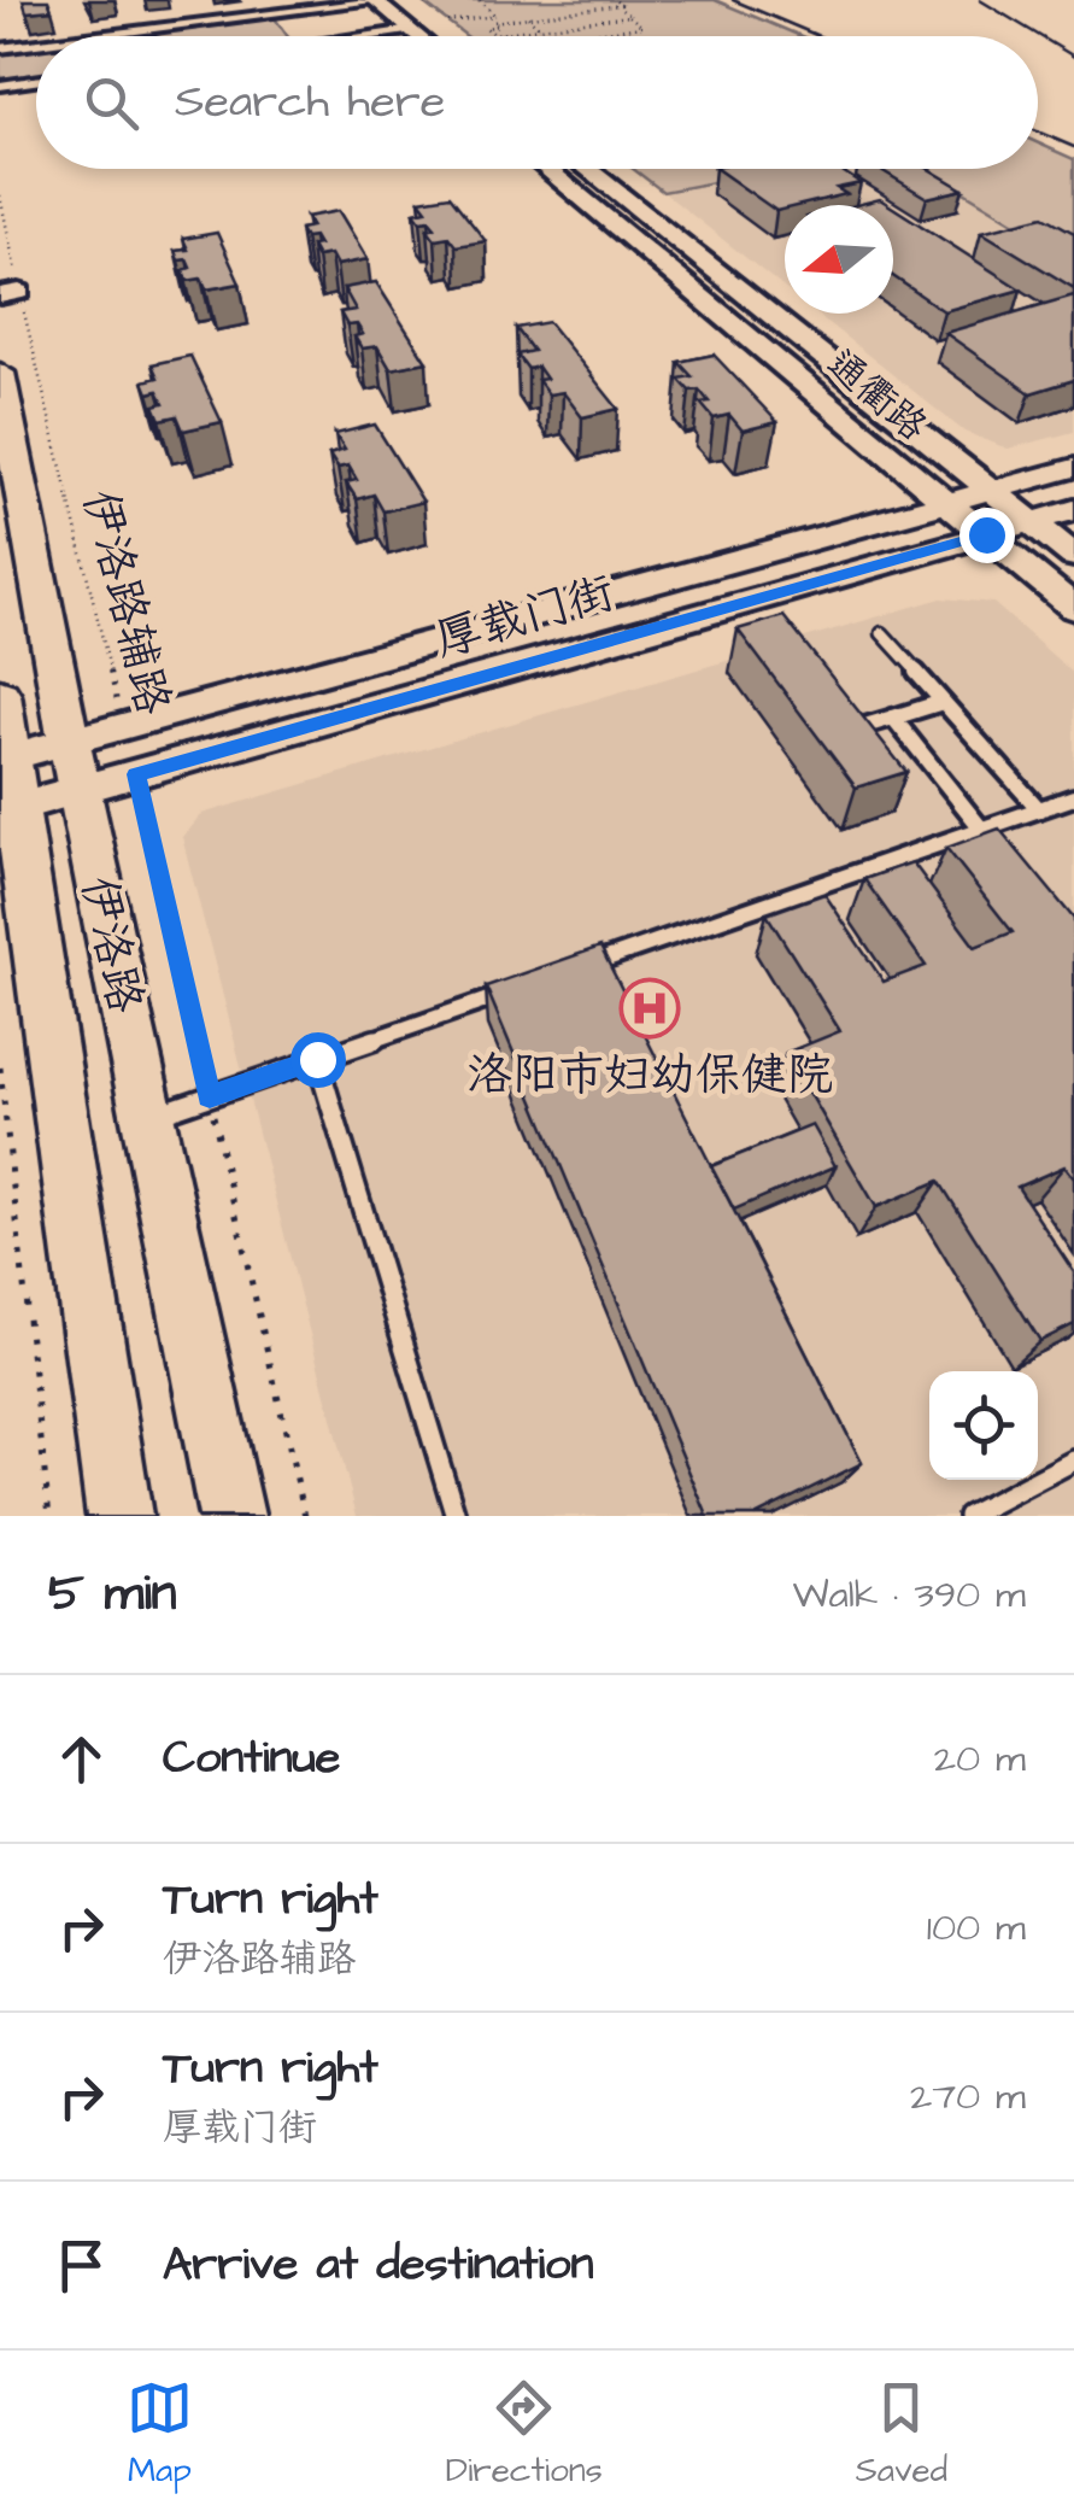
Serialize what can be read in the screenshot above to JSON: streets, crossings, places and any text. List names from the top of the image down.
{
  "streets": {
    "main road": ["伊洛路"],
    "street": ["通衢路", "厚载门街"],
    "path": ["伊洛路辅路"]
  },
  "crossings": [
    ["通衢路", "厚载门街"],
    ["伊洛路辅路", "厚载门街"],
    ["厚载门街", "伊洛路"]
  ],
  "places": {
    "hospital": ["洛阳市妇幼保健院"]
  },
  "north": "left",
  "page": {
    "search": "Search here",
    "heading": ["5 min", "Walk · 390 m"],
    "list": [
      ["Continue", "20 m"],
      ["Turn right", "伊洛路辅路", "100 m"],
      ["Turn right", "厚载门街", "270 m"],
      "Arrive at destination"
    ],
    "nav": ["Map", "Directions", "Saved"]
  }
}
